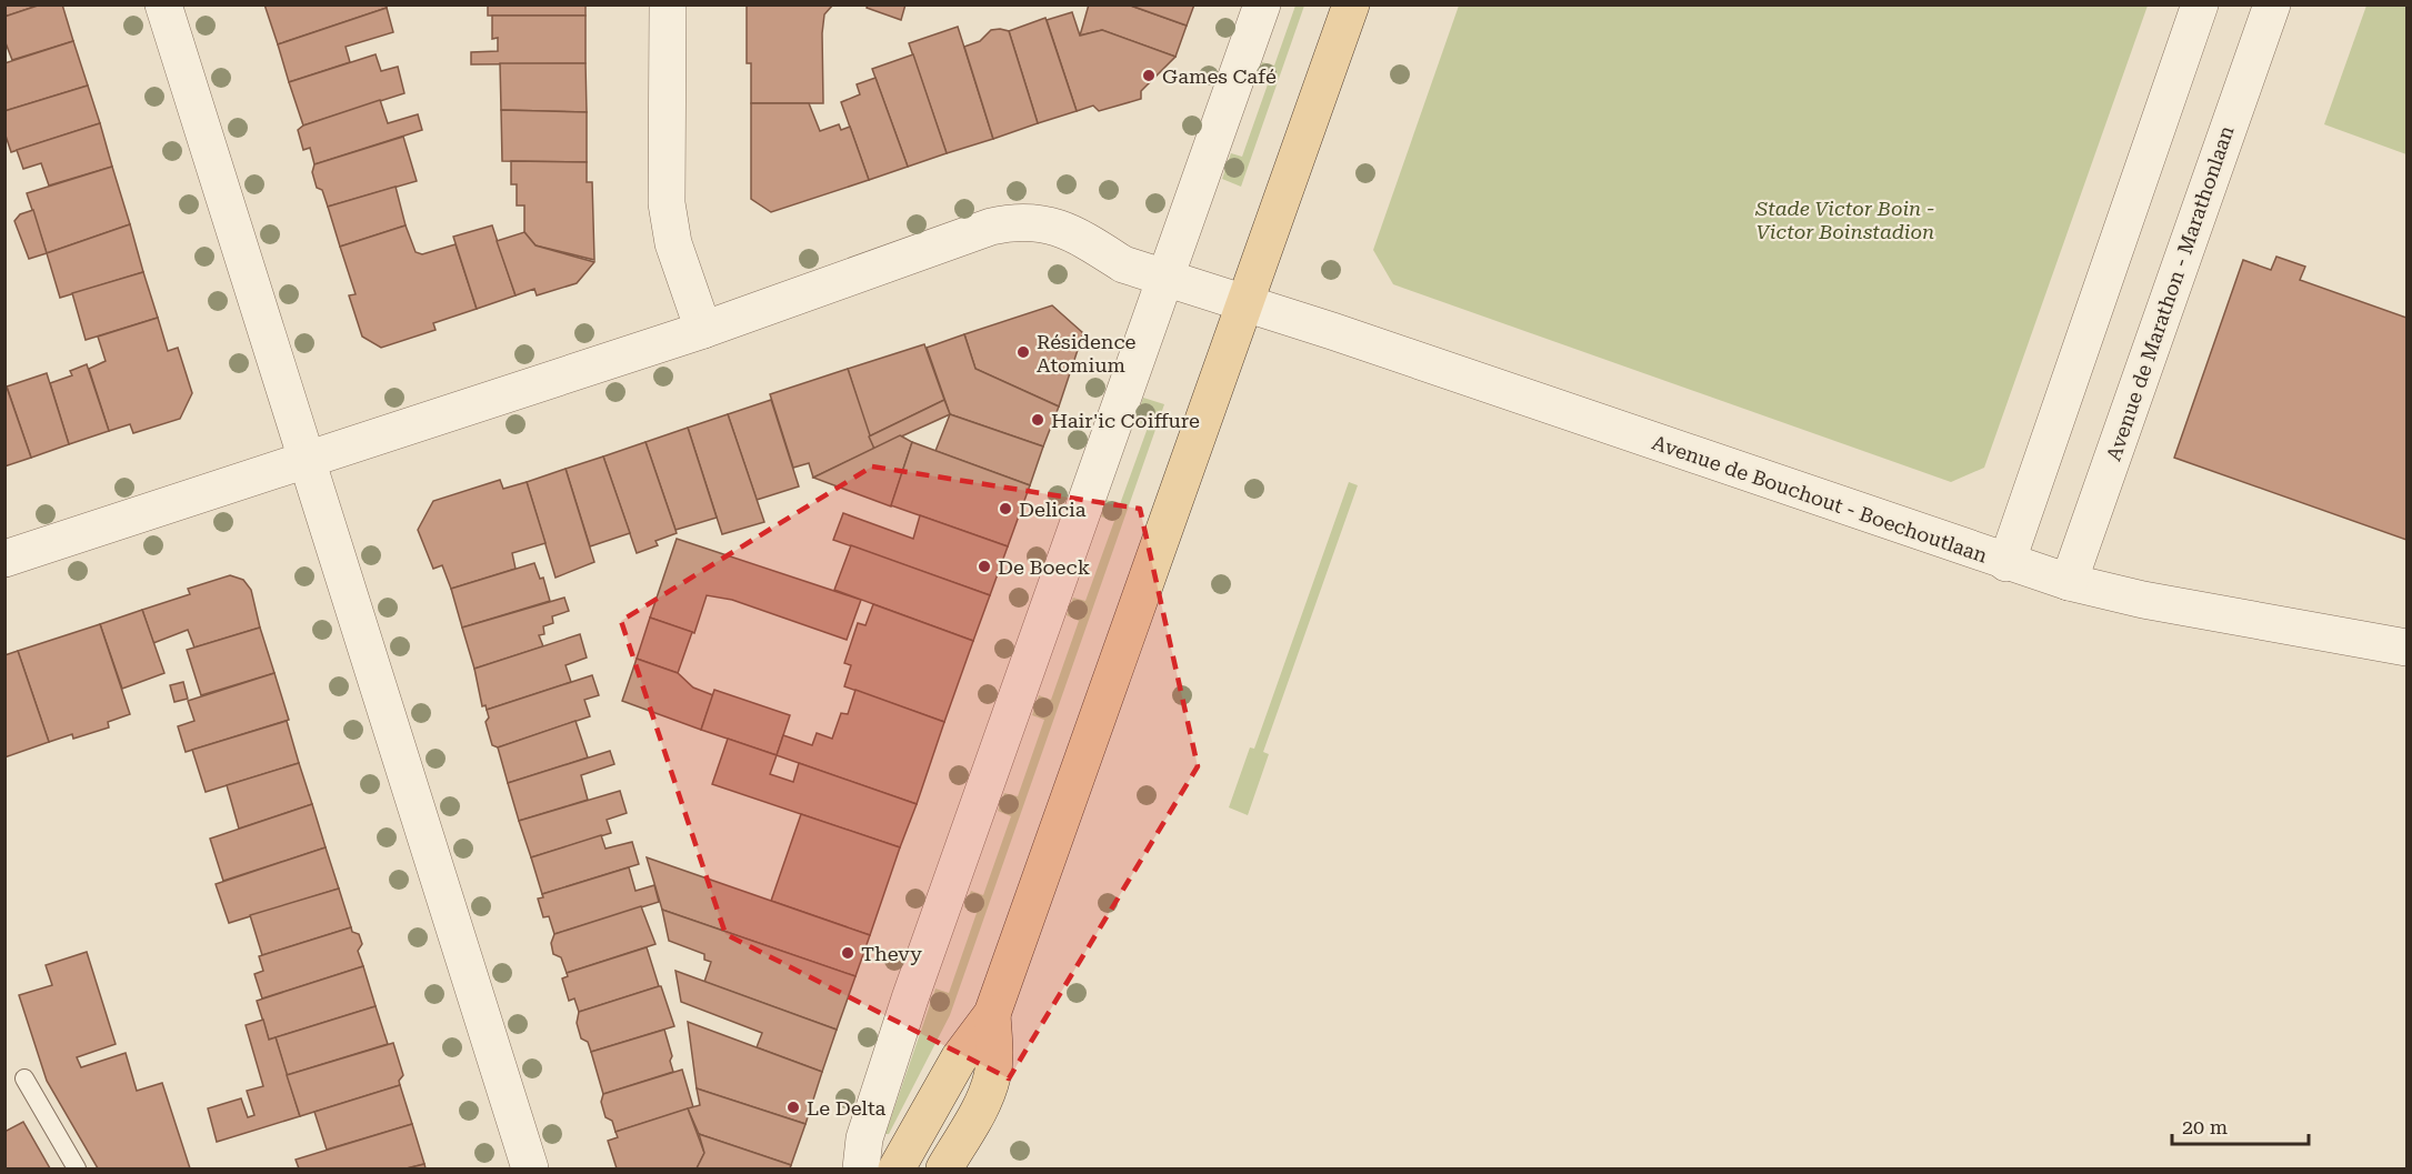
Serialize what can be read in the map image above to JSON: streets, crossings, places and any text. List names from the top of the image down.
{
  "streets": {
    "street": ["Avenue de Marathon - Marathonlaan", "Avenue de Bouchout - Boechoutlaan"]
  },
  "crossings": [
    ["Avenue de Marathon - Marathonlaan", "Avenue de Bouchout - Boechoutlaan"]
  ],
  "parks": ["Stade Victor Boin - Victor Boinstadion"],
  "places": [
    "Games Café",
    "Résidence Atomium",
    "Hair'ic Coiffure",
    "Delicia",
    "De Boeck",
    "Thevy",
    "Le Delta"
  ],
  "scale_bar": "20 m"
}
